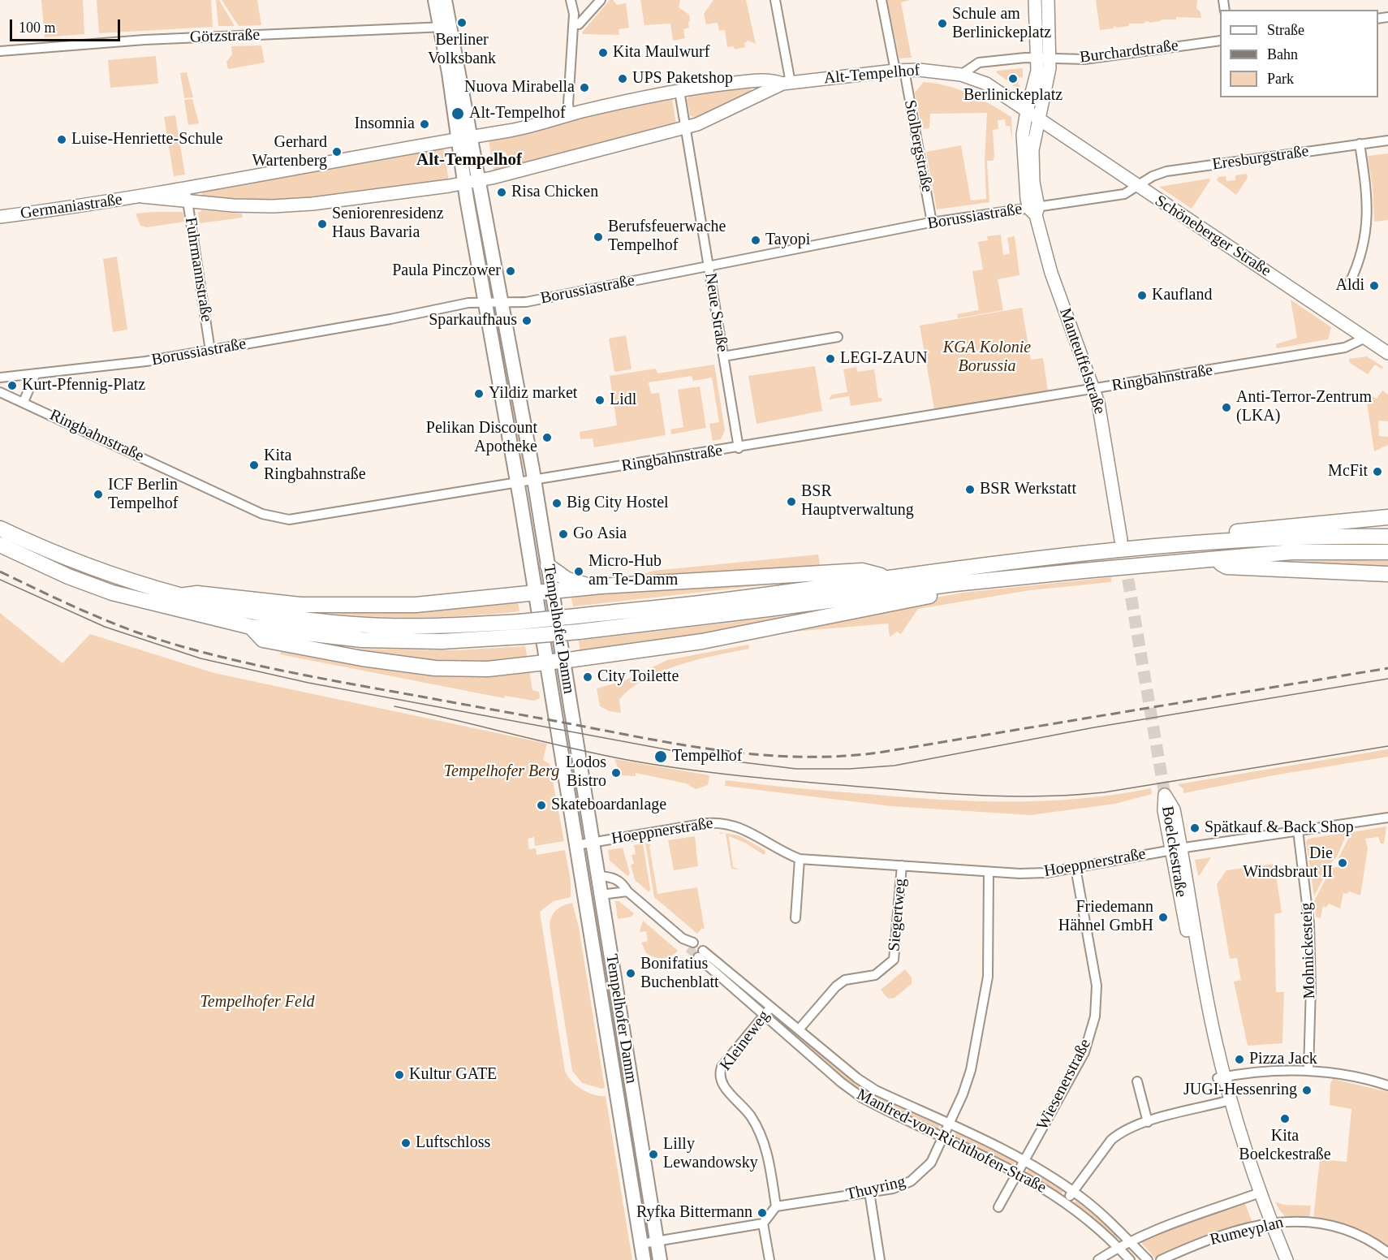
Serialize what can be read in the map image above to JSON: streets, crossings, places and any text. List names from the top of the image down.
{
  "streets": {
    "main road": [
      "Alt-Tempelhof",
      "Germaniastraße",
      "Schöneberger Straße",
      "Manteuffelstraße",
      "Tempelhofer Damm",
      "Boelckestraße"
    ],
    "street": [
      "Götzstraße",
      "Burchardstraße",
      "Stolbergstraße",
      "Eresburgstraße",
      "Borussiastraße",
      "Fuhrmannstraße",
      "Neue Straße",
      "Ringbahnstraße",
      "Hoeppnerstraße",
      "Siegertweg",
      "Mohnickesteig",
      "Kleineweg",
      "Wiesenerstraße",
      "Manfred-von-Richthofen-Straße",
      "Thuyring",
      "Rumeyplan"
    ]
  },
  "crossings": [
    ["Götzstraße", "Tempelhofer Damm"],
    ["Burchardstraße", "Manteuffelstraße"],
    ["Alt-Tempelhof", "Stolbergstraße"],
    ["Alt-Tempelhof", "Germaniastraße"],
    ["Alt-Tempelhof", "Schöneberger Straße"],
    ["Alt-Tempelhof", "Fuhrmannstraße"],
    ["Alt-Tempelhof", "Neue Straße"],
    ["Alt-Tempelhof", "Manteuffelstraße"],
    ["Alt-Tempelhof", "Tempelhofer Damm"],
    ["Stolbergstraße", "Borussiastraße"],
    ["Eresburgstraße", "Borussiastraße"],
    ["Eresburgstraße", "Schöneberger Straße"],
    ["Borussiastraße", "Schöneberger Straße"],
    ["Borussiastraße", "Fuhrmannstraße"],
    ["Borussiastraße", "Neue Straße"],
    ["Borussiastraße", "Manteuffelstraße"],
    ["Borussiastraße", "Tempelhofer Damm"],
    ["Schöneberger Straße", "Manteuffelstraße"],
    ["Schöneberger Straße", "Ringbahnstraße"],
    ["Neue Straße", "Ringbahnstraße"],
    ["Manteuffelstraße", "Ringbahnstraße"],
    ["Ringbahnstraße", "Tempelhofer Damm"],
    ["Tempelhofer Damm", "Hoeppnerstraße"],
    ["Hoeppnerstraße", "Boelckestraße"],
    ["Hoeppnerstraße", "Siegertweg"],
    ["Hoeppnerstraße", "Mohnickesteig"],
    ["Hoeppnerstraße", "Wiesenerstraße"],
    ["Hoeppnerstraße", "Thuyring"],
    ["Boelckestraße", "Rumeyplan"],
    ["Siegertweg", "Manfred-von-Richthofen-Straße"],
    ["Kleineweg", "Manfred-von-Richthofen-Straße"],
    ["Kleineweg", "Thuyring"],
    ["Wiesenerstraße", "Manfred-von-Richthofen-Straße"],
    ["Manfred-von-Richthofen-Straße", "Thuyring"],
    ["Manfred-von-Richthofen-Straße", "Rumeyplan"]
  ],
  "districts": ["Alt-Tempelhof"],
  "parks": ["KGA Kolonie Borussia", "Tempelhofer Berg", "Tempelhofer Feld"],
  "places": [
    "Berliner Volksbank",
    "Schule am Berlinickeplatz",
    "Kita Maulwurf",
    "UPS Paketshop",
    "Berlinickeplatz",
    "Nuova Mirabella",
    "Alt-Tempelhof",
    "Insomnia",
    "Luise-Henriette-Schule",
    "Gerhard Wartenberg",
    "Risa Chicken",
    "Seniorenresidenz Haus Bavaria",
    "Berufsfeuerwache Tempelhof",
    "Tayopi",
    "Paula Pinczower",
    "Aldi",
    "Kaufland",
    "Sparkaufhaus",
    "LEGI-ZAUN",
    "Kurt-Pfennig-Platz",
    "Yildiz market",
    "Lidl",
    "Anti-Terror-Zentrum (LKA)",
    "Pelikan Discount Apotheke",
    "Kita Ringbahnstraße",
    "McFit",
    "BSR Werkstatt",
    "ICF Berlin Tempelhof",
    "BSR Hauptverwaltung",
    "Big City Hostel",
    "Go Asia",
    "Micro-Hub am Te-Damm",
    "City Toilette",
    "Tempelhof",
    "Lodos Bistro",
    "Skateboardanlage",
    "Spätkauf & Back Shop",
    "Die Windsbraut II",
    "Friedemann Hähnel GmbH",
    "Bonifatius Buchenblatt",
    "Pizza Jack",
    "Kultur GATE",
    "JUGI-Hessenring",
    "Kita Boelckestraße",
    "Luftschloss",
    "Lilly Lewandowsky",
    "Ryfka Bittermann"
  ],
  "legend": ["Straße", "Bahn", "Park"],
  "scale_bar": "100 m"
}
